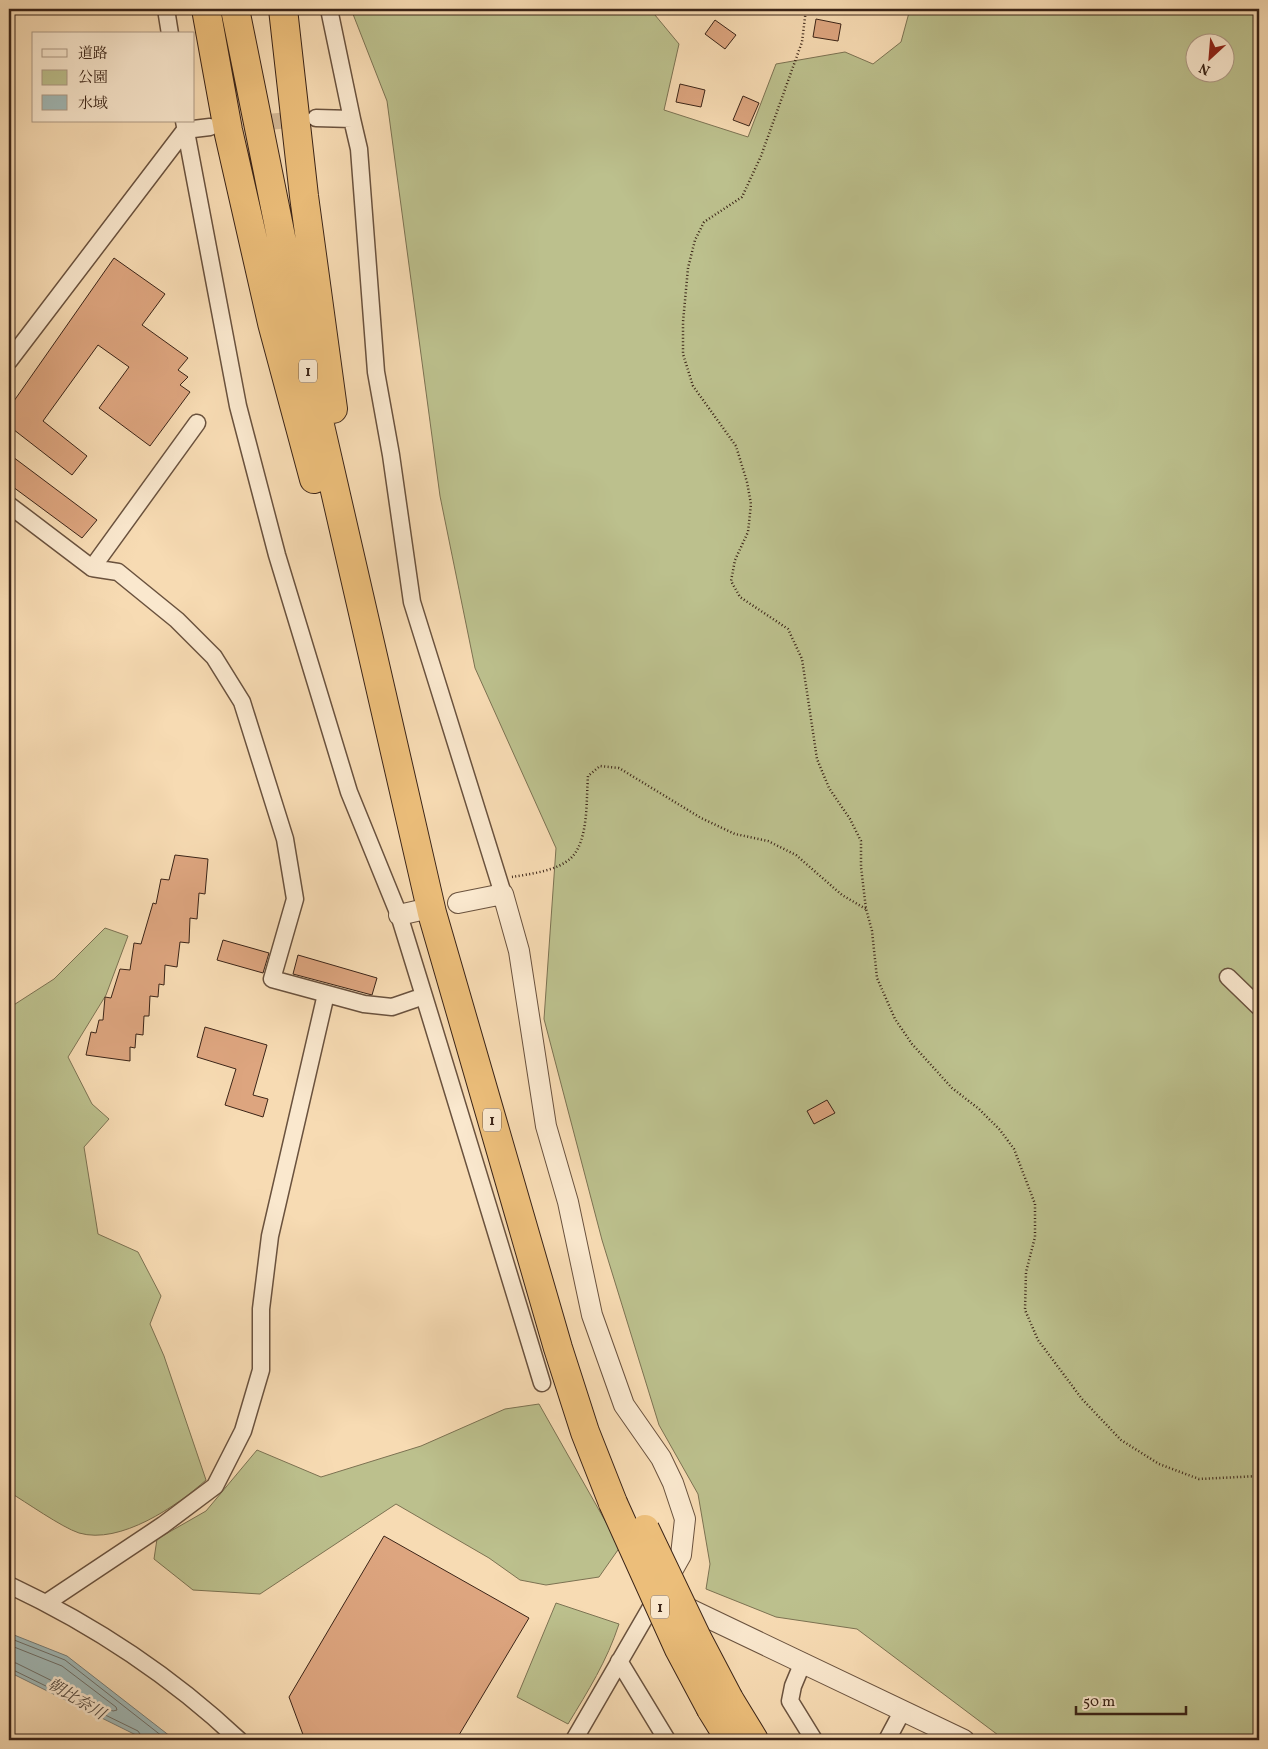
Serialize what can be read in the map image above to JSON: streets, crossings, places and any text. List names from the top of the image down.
{
  "streets": {
    "highway": ["1"]
  },
  "water": ["朝比奈川"],
  "legend": ["道路", "公園", "水域"],
  "scale_bar": "50 m",
  "north": "bottom left"
}
